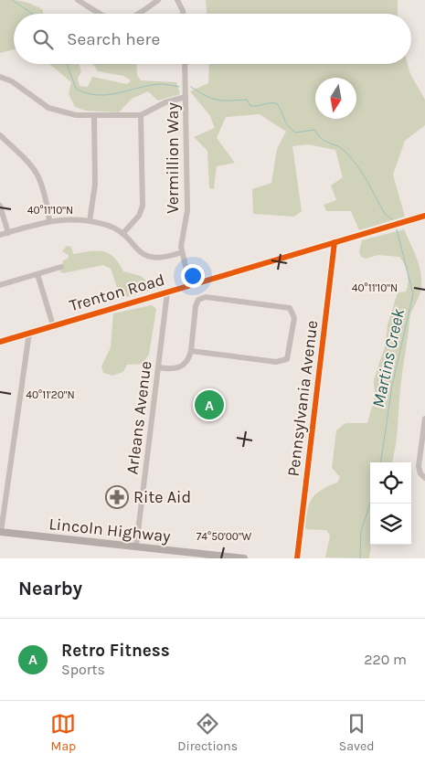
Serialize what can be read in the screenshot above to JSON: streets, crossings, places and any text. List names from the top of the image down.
{
  "streets": {
    "main road": ["Trenton Road", "Lincoln Highway"],
    "street": ["Vermillion Way", "Pennsylvania Avenue", "Arleans Avenue"]
  },
  "crossings": [
    ["Vermillion Way", "Trenton Road"],
    ["Trenton Road", "Pennsylvania Avenue"],
    ["Trenton Road", "Arleans Avenue"],
    ["Arleans Avenue", "Lincoln Highway"]
  ],
  "water": ["Martins Creek"],
  "places": {
    "pharmacy": ["Rite Aid"]
  },
  "north": "bottom",
  "page": {
    "search": "Search here",
    "pins": "A",
    "heading": "Nearby",
    "list": [
      {
        "mark": "A",
        "name": "Retro Fitness",
        "note": "Sports",
        "value": "220 m"
      }
    ],
    "nav": ["Map", "Directions", "Saved"]
  },
  "coordinates": ["40°11'10\"N", "40°11'20\"N", "74°50'00\"W"]
}
